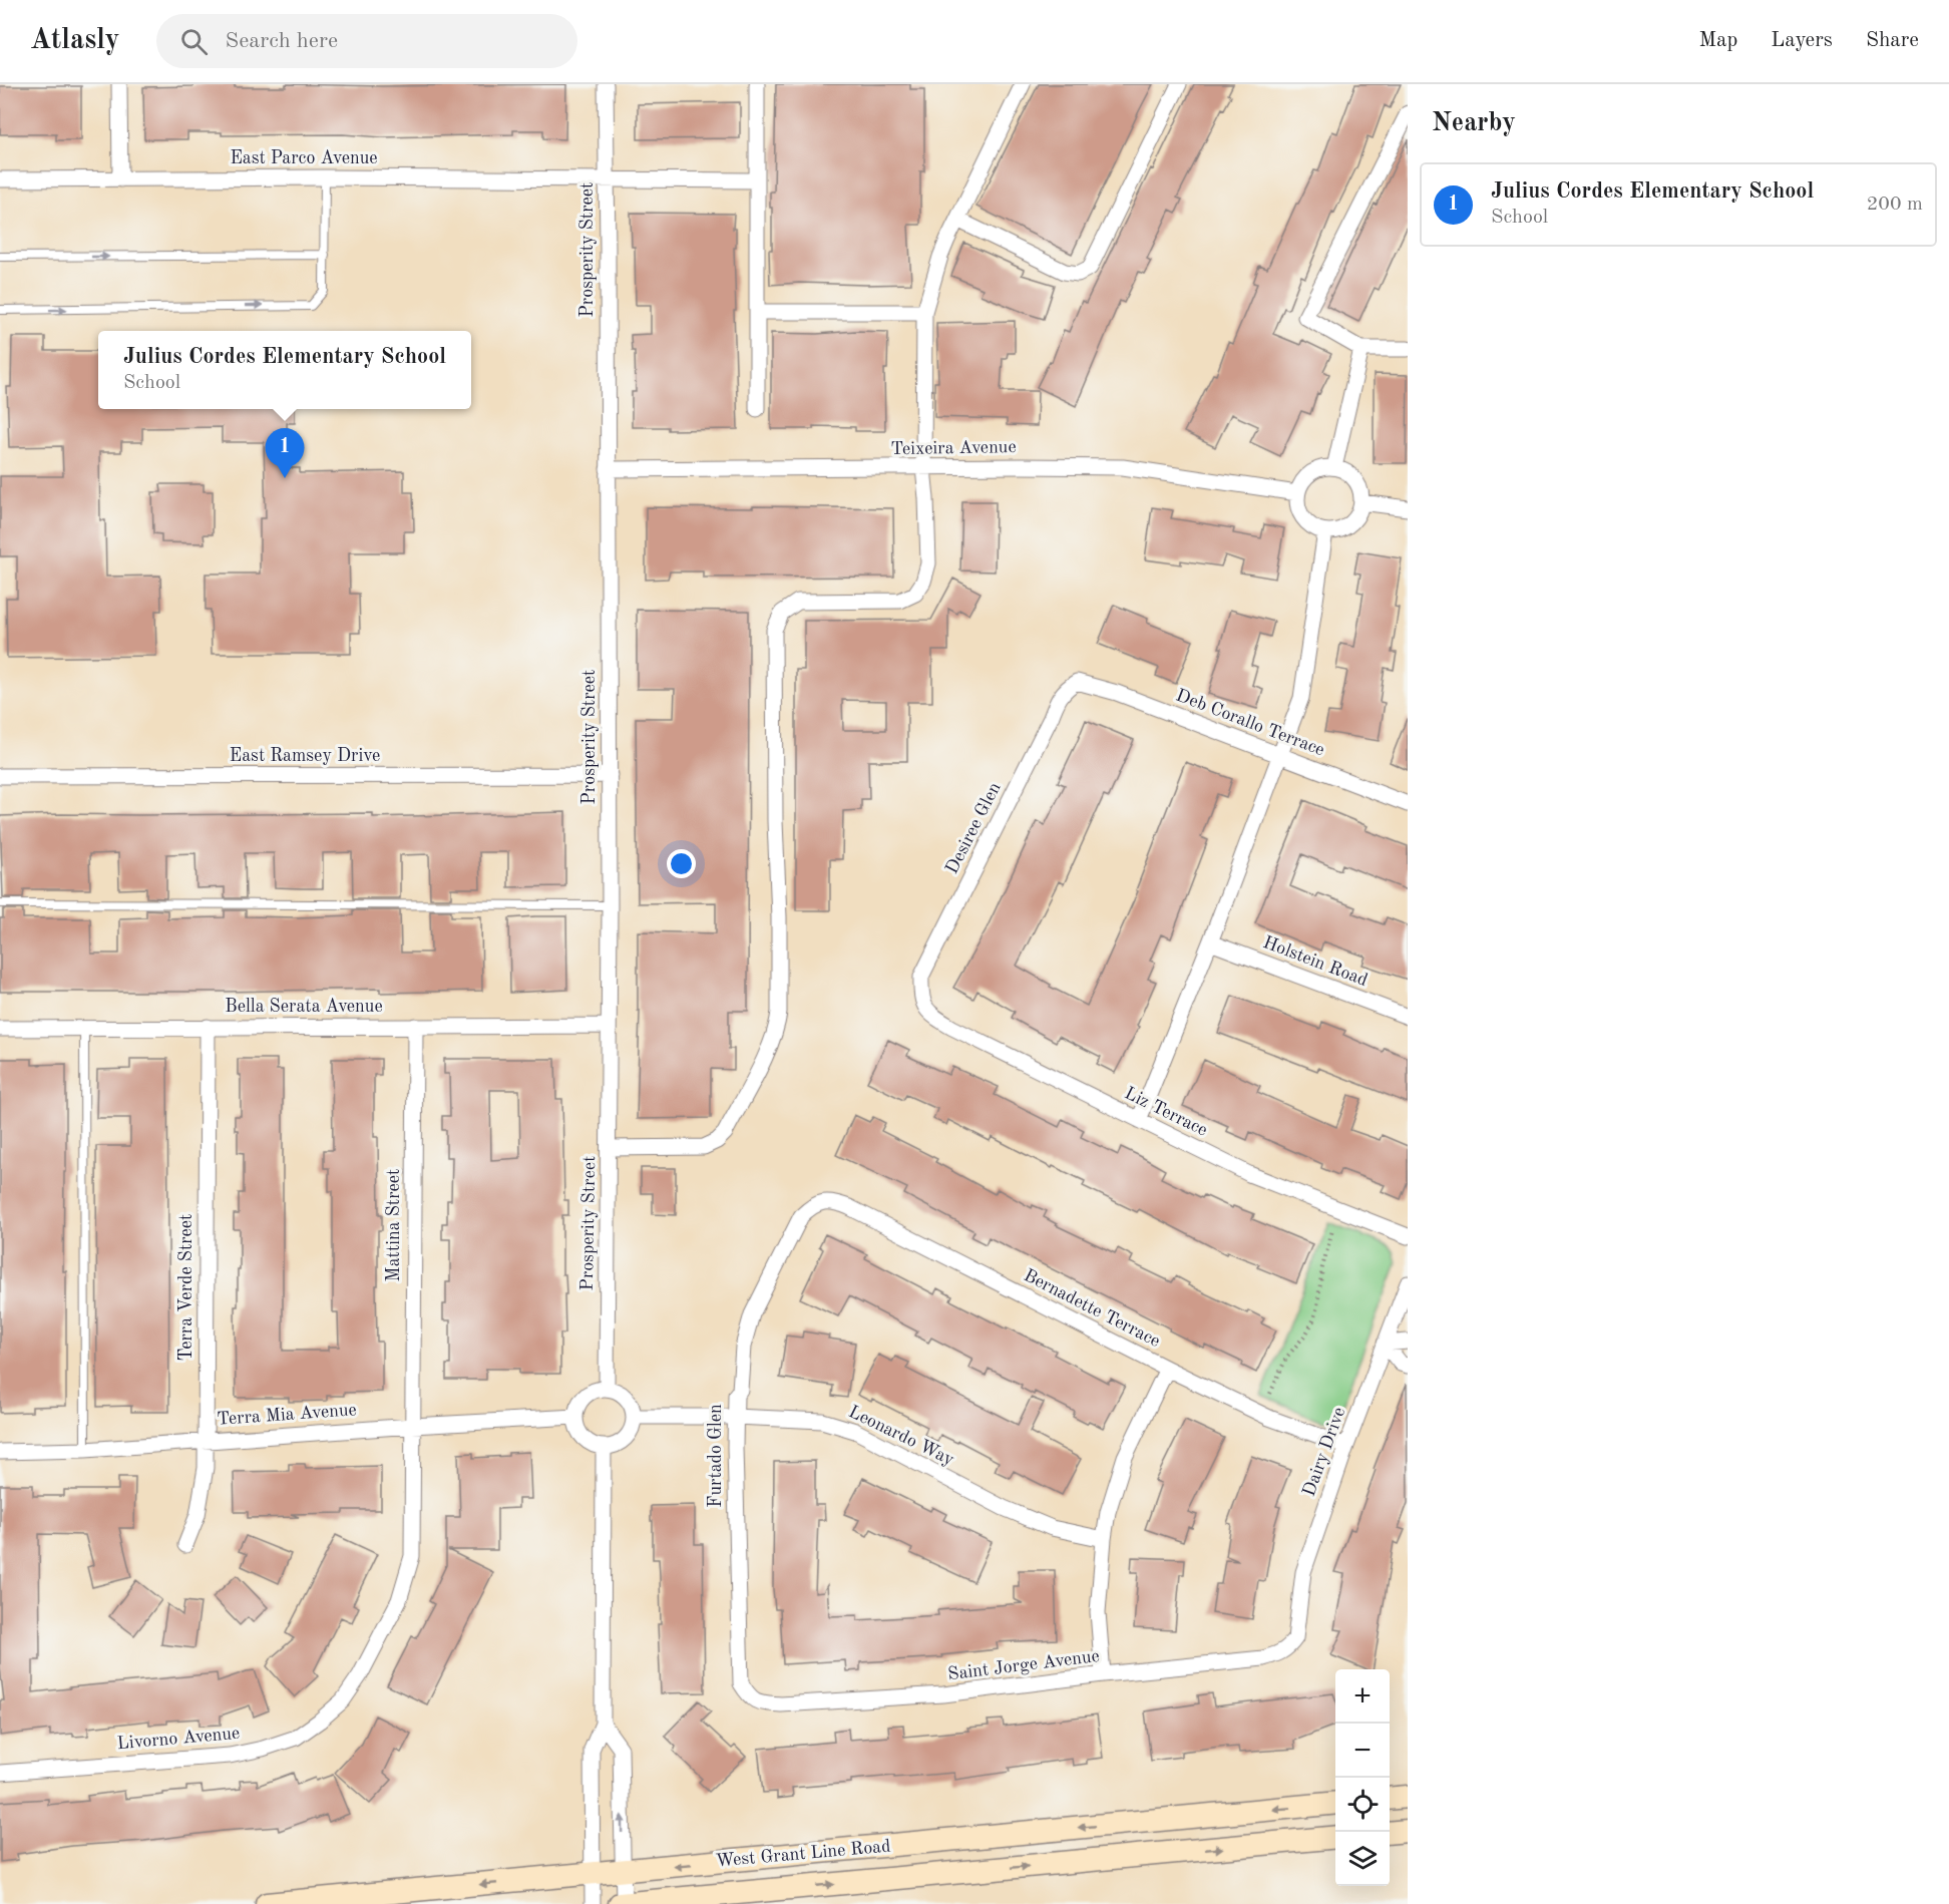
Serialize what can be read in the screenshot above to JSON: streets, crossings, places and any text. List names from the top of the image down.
{
  "streets": {
    "main road": ["West Grant Line Road"],
    "street": [
      "East Parco Avenue",
      "Prosperity Street",
      "Teixeira Avenue",
      "Deb Corallo Terrace",
      "East Ramsey Drive",
      "Desiree Glen",
      "Holstein Road",
      "Bella Serata Avenue",
      "Liz Terrace",
      "Mattina Street",
      "Terra Verde Street",
      "Bernadette Terrace",
      "Terra Mia Avenue",
      "Leonardo Way",
      "Dairy Drive",
      "Furtado Glen",
      "Saint Jorge Avenue",
      "Livorno Avenue"
    ]
  },
  "crossings": [
    ["East Parco Avenue", "Prosperity Street"],
    ["Prosperity Street", "Teixeira Avenue"],
    ["Prosperity Street", "East Ramsey Drive"],
    ["Prosperity Street", "Bella Serata Avenue"],
    ["Prosperity Street", "Terra Mia Avenue"],
    ["Prosperity Street", "Leonardo Way"],
    ["Deb Corallo Terrace", "Desiree Glen"],
    ["Desiree Glen", "Liz Terrace"],
    ["Bella Serata Avenue", "Mattina Street"],
    ["Bella Serata Avenue", "Terra Verde Street"],
    ["Mattina Street", "Terra Mia Avenue"],
    ["Mattina Street", "Livorno Avenue"],
    ["Terra Verde Street", "Terra Mia Avenue"],
    ["Bernadette Terrace", "Dairy Drive"],
    ["Bernadette Terrace", "Furtado Glen"],
    ["Terra Mia Avenue", "Leonardo Way"],
    ["Terra Mia Avenue", "Livorno Avenue"],
    ["Leonardo Way", "Furtado Glen"],
    ["Dairy Drive", "Saint Jorge Avenue"],
    ["Furtado Glen", "Saint Jorge Avenue"]
  ],
  "page": {
    "header": "Atlasly",
    "search": "Search here",
    "nav": ["Map", "Layers", "Share"],
    "heading": "Nearby",
    "list": [
      {
        "mark": "1",
        "name": "Julius Cordes Elementary School",
        "note": "School",
        "value": "200 m"
      }
    ],
    "popup": ["Julius Cordes Elementary School", "School"],
    "pins": "1",
    "map_buttons": ["+", "−"]
  }
}
